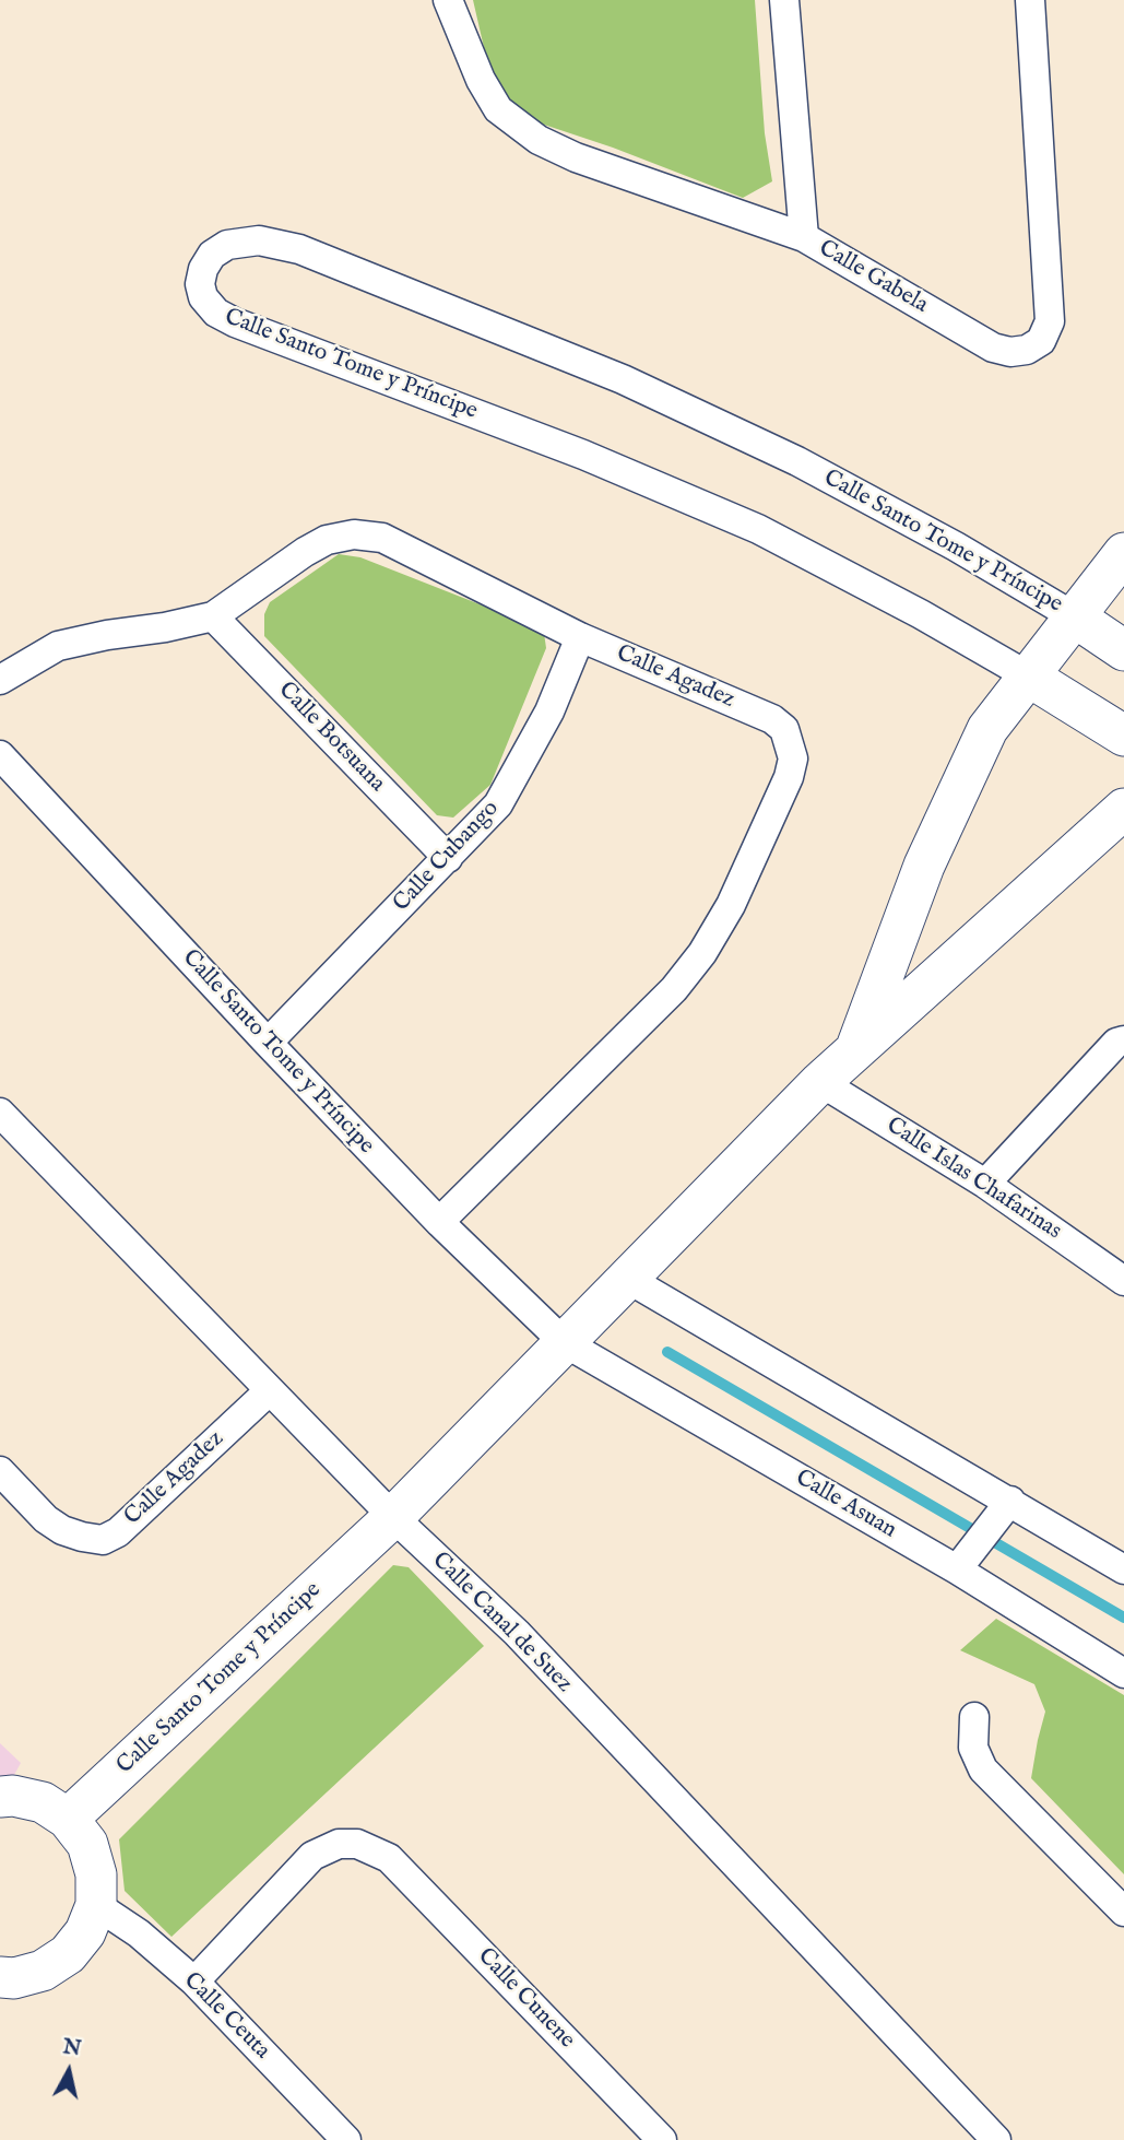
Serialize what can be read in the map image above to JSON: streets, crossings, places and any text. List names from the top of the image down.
{
  "streets": {
    "street": [
      "Calle Gabela",
      "Calle Santo Tome y Príncipe",
      "Calle Agadez",
      "Calle Botsuana",
      "Calle Cubango",
      "Calle Islas Chafarinas",
      "Calle Asuan",
      "Calle Canal de Suez",
      "Calle Cunene",
      "Calle Ceuta"
    ]
  },
  "crossings": [
    ["Calle Santo Tome y Príncipe", "Calle Agadez"],
    ["Calle Santo Tome y Príncipe", "Calle Cubango"],
    ["Calle Santo Tome y Príncipe", "Calle Islas Chafarinas"],
    ["Calle Santo Tome y Príncipe", "Calle Asuan"],
    ["Calle Santo Tome y Príncipe", "Calle Canal de Suez"],
    ["Calle Agadez", "Calle Botsuana"],
    ["Calle Agadez", "Calle Cubango"],
    ["Calle Agadez", "Calle Canal de Suez"],
    ["Calle Botsuana", "Calle Cubango"],
    ["Calle Cunene", "Calle Ceuta"]
  ],
  "north": "top"
}
